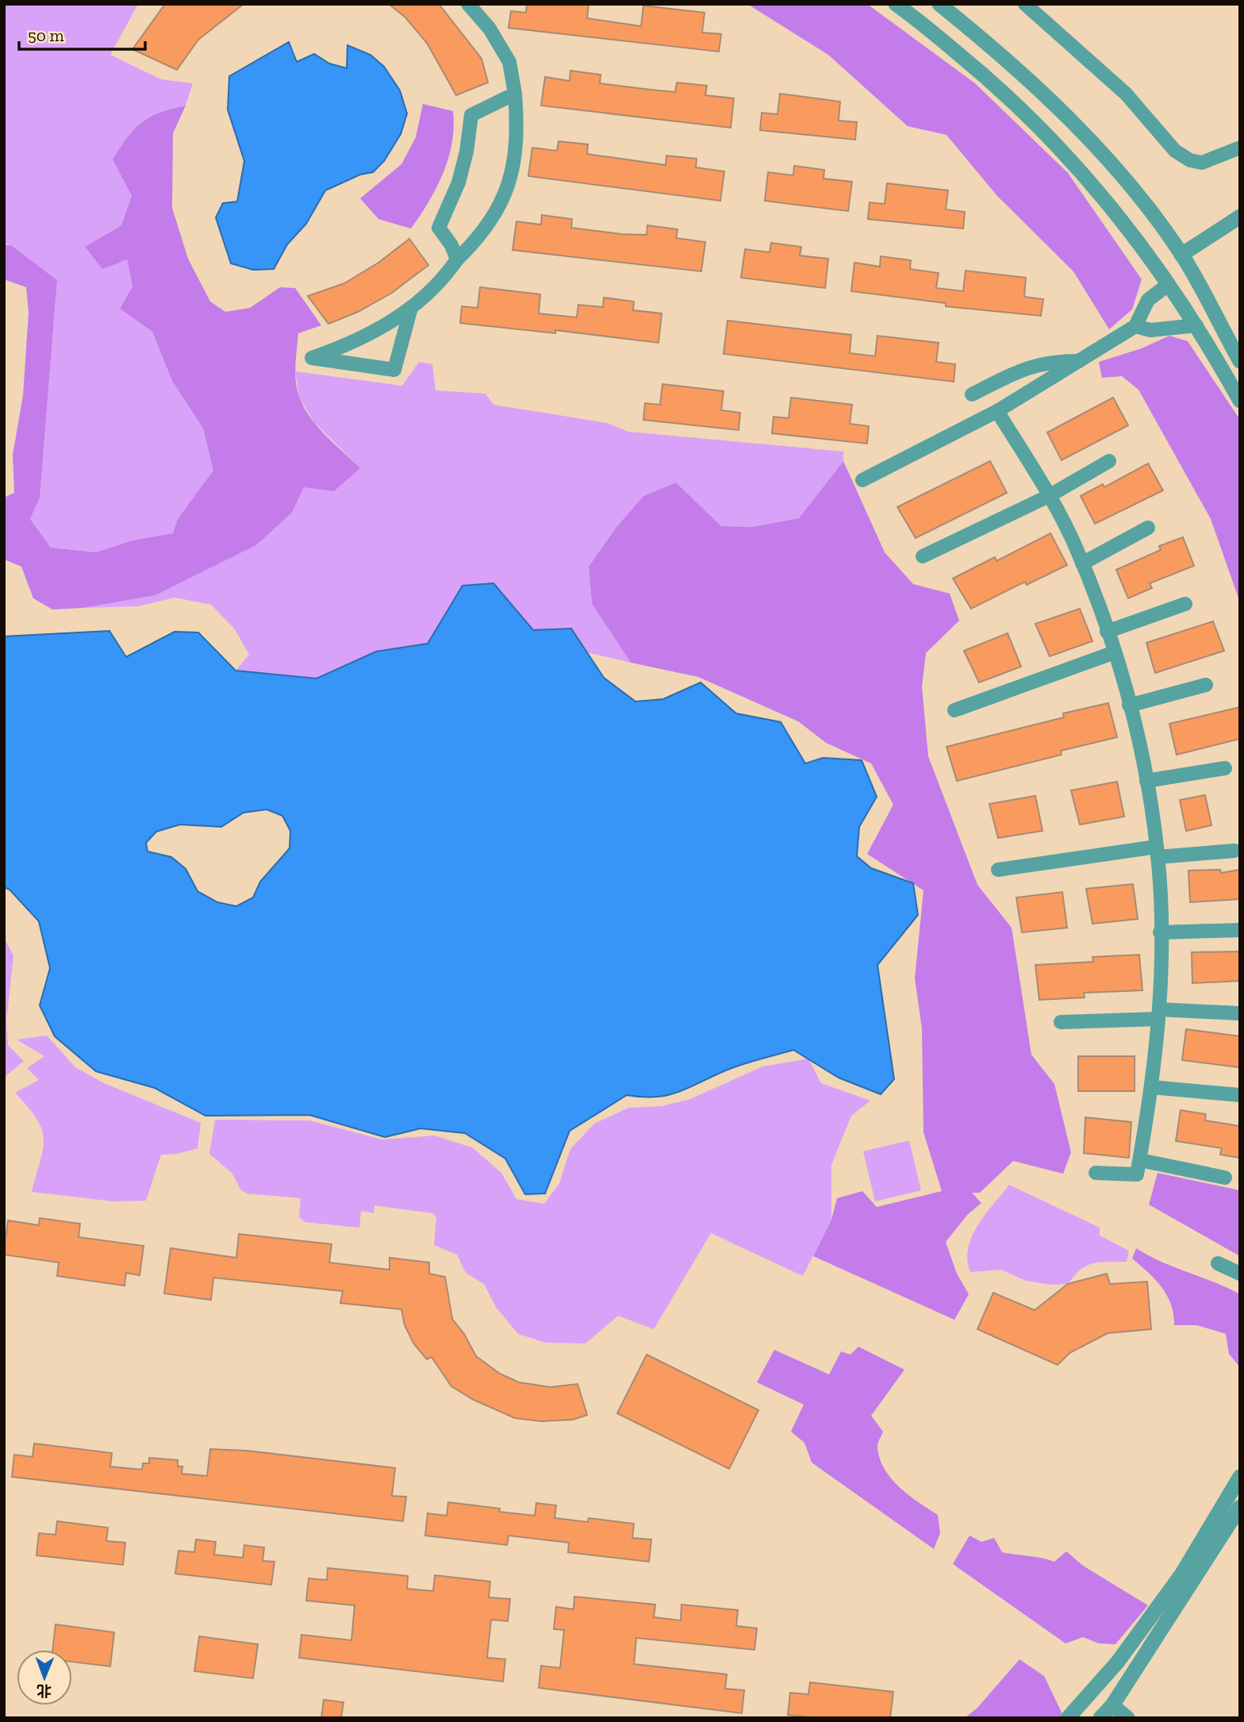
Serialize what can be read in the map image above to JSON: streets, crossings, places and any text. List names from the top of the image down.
{
  "scale_bar": "50 m",
  "north": "bottom"
}
